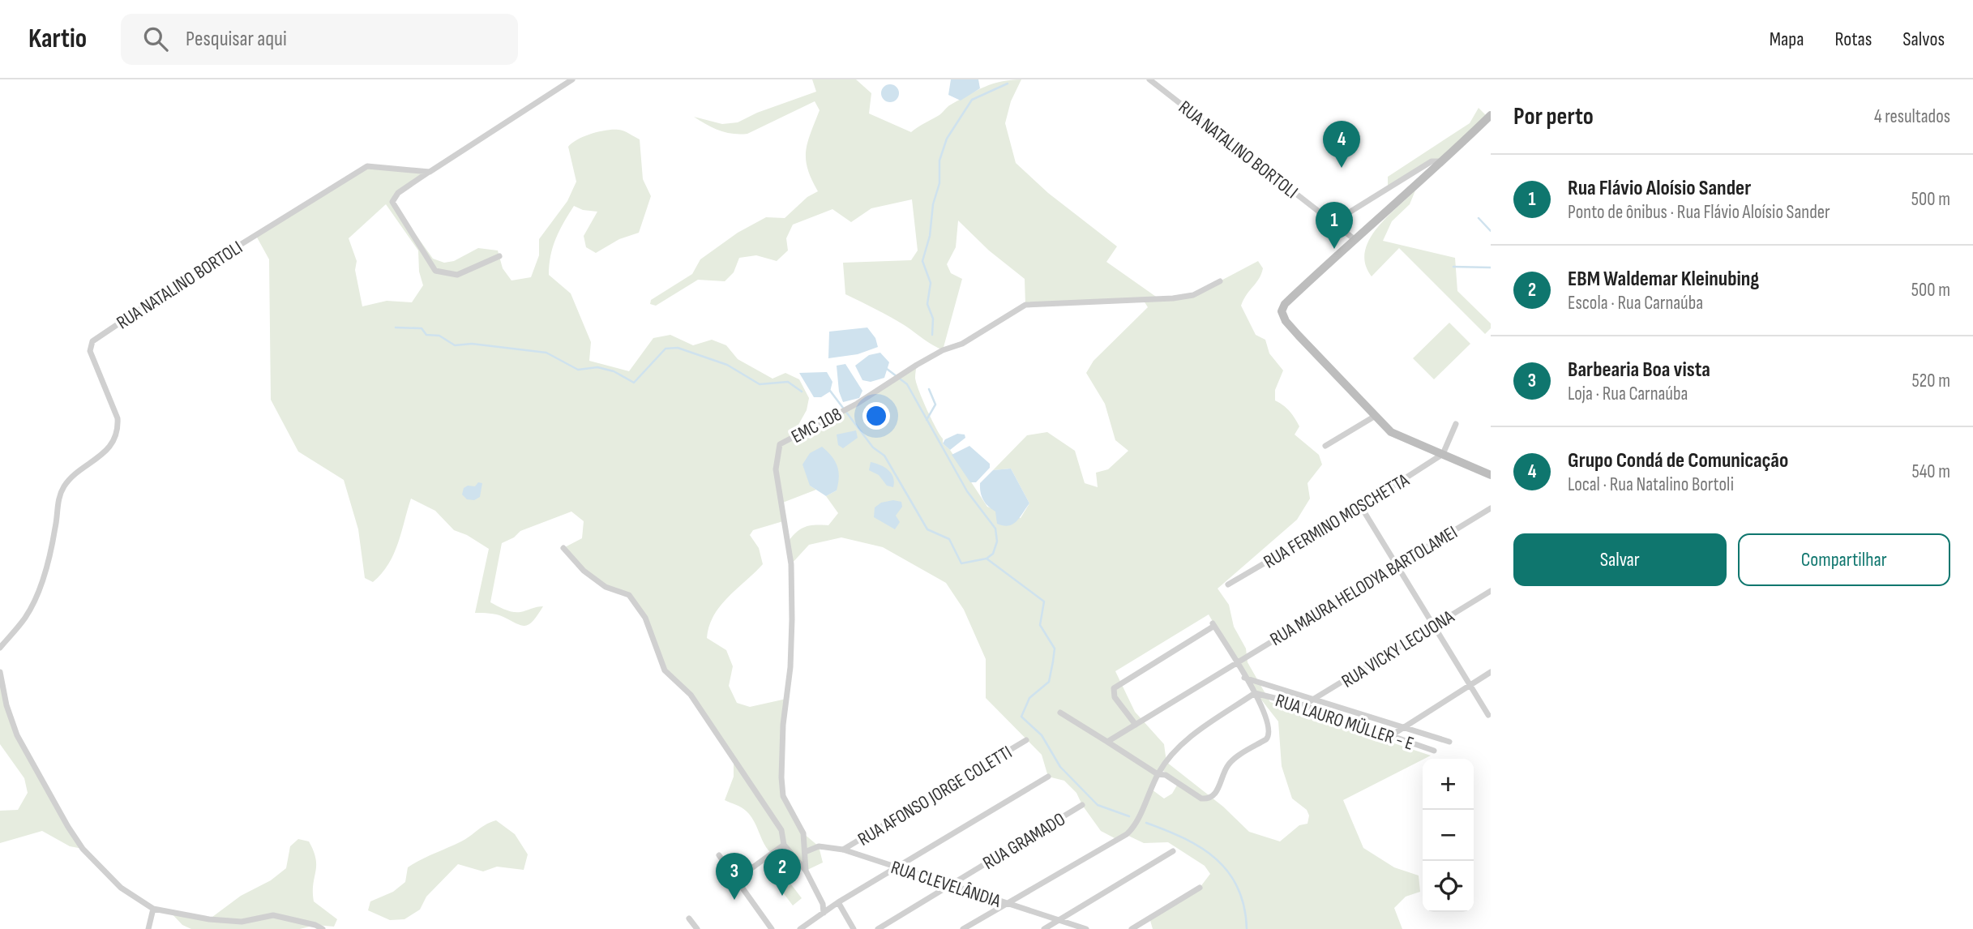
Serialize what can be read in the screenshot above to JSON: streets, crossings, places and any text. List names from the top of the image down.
{
  "streets": {
    "street": [
      "RUA NATALINO BORTOLI",
      "EMC 108",
      "RUA FERMINO MOSCHETTA",
      "RUA MAURA HELODYA BARTOLAMEI",
      "RUA VICKY LECUONA",
      "RUA LAURO MÜLLER - E",
      "RUA AFONSO JORGE COLETTI",
      "RUA GRAMADO",
      "RUA CLEVELÂNDIA"
    ]
  },
  "crossings": [
    ["EMC 108", "RUA CLEVELÂNDIA"],
    ["RUA VICKY LECUONA", "RUA LAURO MÜLLER - E"],
    ["RUA AFONSO JORGE COLETTI", "RUA CLEVELÂNDIA"],
    ["RUA GRAMADO", "RUA CLEVELÂNDIA"]
  ],
  "page": {
    "header": "Kartio",
    "search": "Pesquisar aqui",
    "nav": ["Mapa", "Rotas", "Salvos"],
    "heading": ["Por perto", "4 resultados"],
    "pins": [
      "4",
      "1",
      "2",
      "3"
    ],
    "list": [
      {
        "mark": "1",
        "name": "Rua Flávio Aloísio Sander",
        "note": "Ponto de ônibus · Rua Flávio Aloísio Sander",
        "value": "500 m"
      },
      {
        "mark": "2",
        "name": "EBM Waldemar Kleinubing",
        "note": "Escola · Rua Carnaúba",
        "value": "500 m"
      },
      {
        "mark": "3",
        "name": "Barbearia Boa vista",
        "note": "Loja · Rua Carnaúba",
        "value": "520 m"
      },
      {
        "mark": "4",
        "name": "Grupo Condá de Comunicação",
        "note": "Local · Rua Natalino Bortoli",
        "value": "540 m"
      }
    ],
    "buttons": ["Salvar", "Compartilhar"],
    "map_buttons": ["+", "−"]
  }
}
